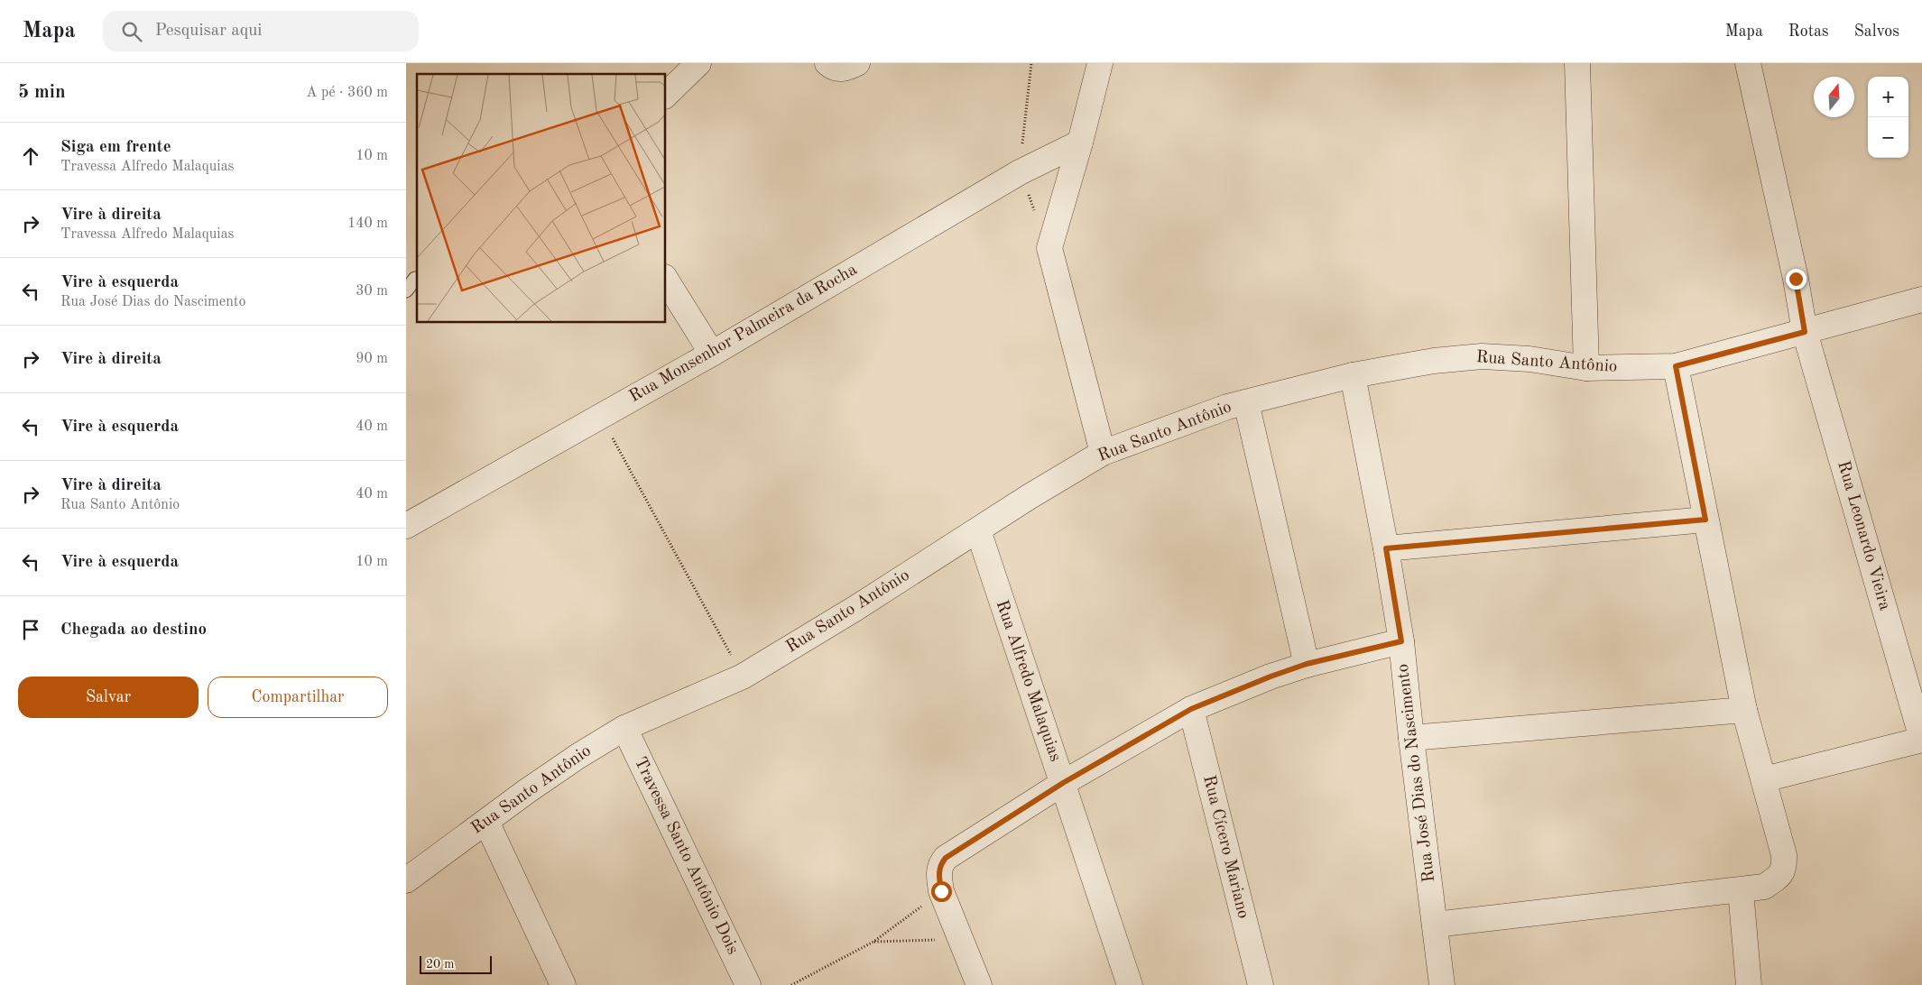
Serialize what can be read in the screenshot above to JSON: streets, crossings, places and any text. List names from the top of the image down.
{
  "streets": {
    "street": [
      "Rua Monsenhor Palmeira da Rocha",
      "Rua Santo Antônio",
      "Rua Leonardo Vieira",
      "Rua Alfredo Malaquias",
      "Rua José Dias do Nascimento",
      "Rua Cícero Mariano",
      "Travessa Santo Antônio Dois"
    ]
  },
  "crossings": [
    ["Rua Santo Antônio", "Rua Leonardo Vieira"],
    ["Rua Santo Antônio", "Rua Alfredo Malaquias"],
    ["Rua Santo Antônio", "Rua José Dias do Nascimento"],
    ["Rua Santo Antônio", "Travessa Santo Antônio Dois"]
  ],
  "scale_bar": "20 m",
  "north": "top",
  "page": {
    "header": "Mapa",
    "search": "Pesquisar aqui",
    "nav": ["Mapa", "Rotas", "Salvos"],
    "heading": ["5 min", "A pé · 360 m"],
    "map_buttons": ["+", "−"],
    "list": [
      ["Siga em frente", "Travessa Alfredo Malaquias", "10 m"],
      ["Vire à direita", "Travessa Alfredo Malaquias", "140 m"],
      ["Vire à esquerda", "Rua José Dias do Nascimento", "30 m"],
      ["Vire à direita", "90 m"],
      ["Vire à esquerda", "40 m"],
      ["Vire à direita", "Rua Santo Antônio", "40 m"],
      ["Vire à esquerda", "10 m"],
      "Chegada ao destino"
    ],
    "buttons": ["Salvar", "Compartilhar"],
    "scale": "20 m"
  }
}
